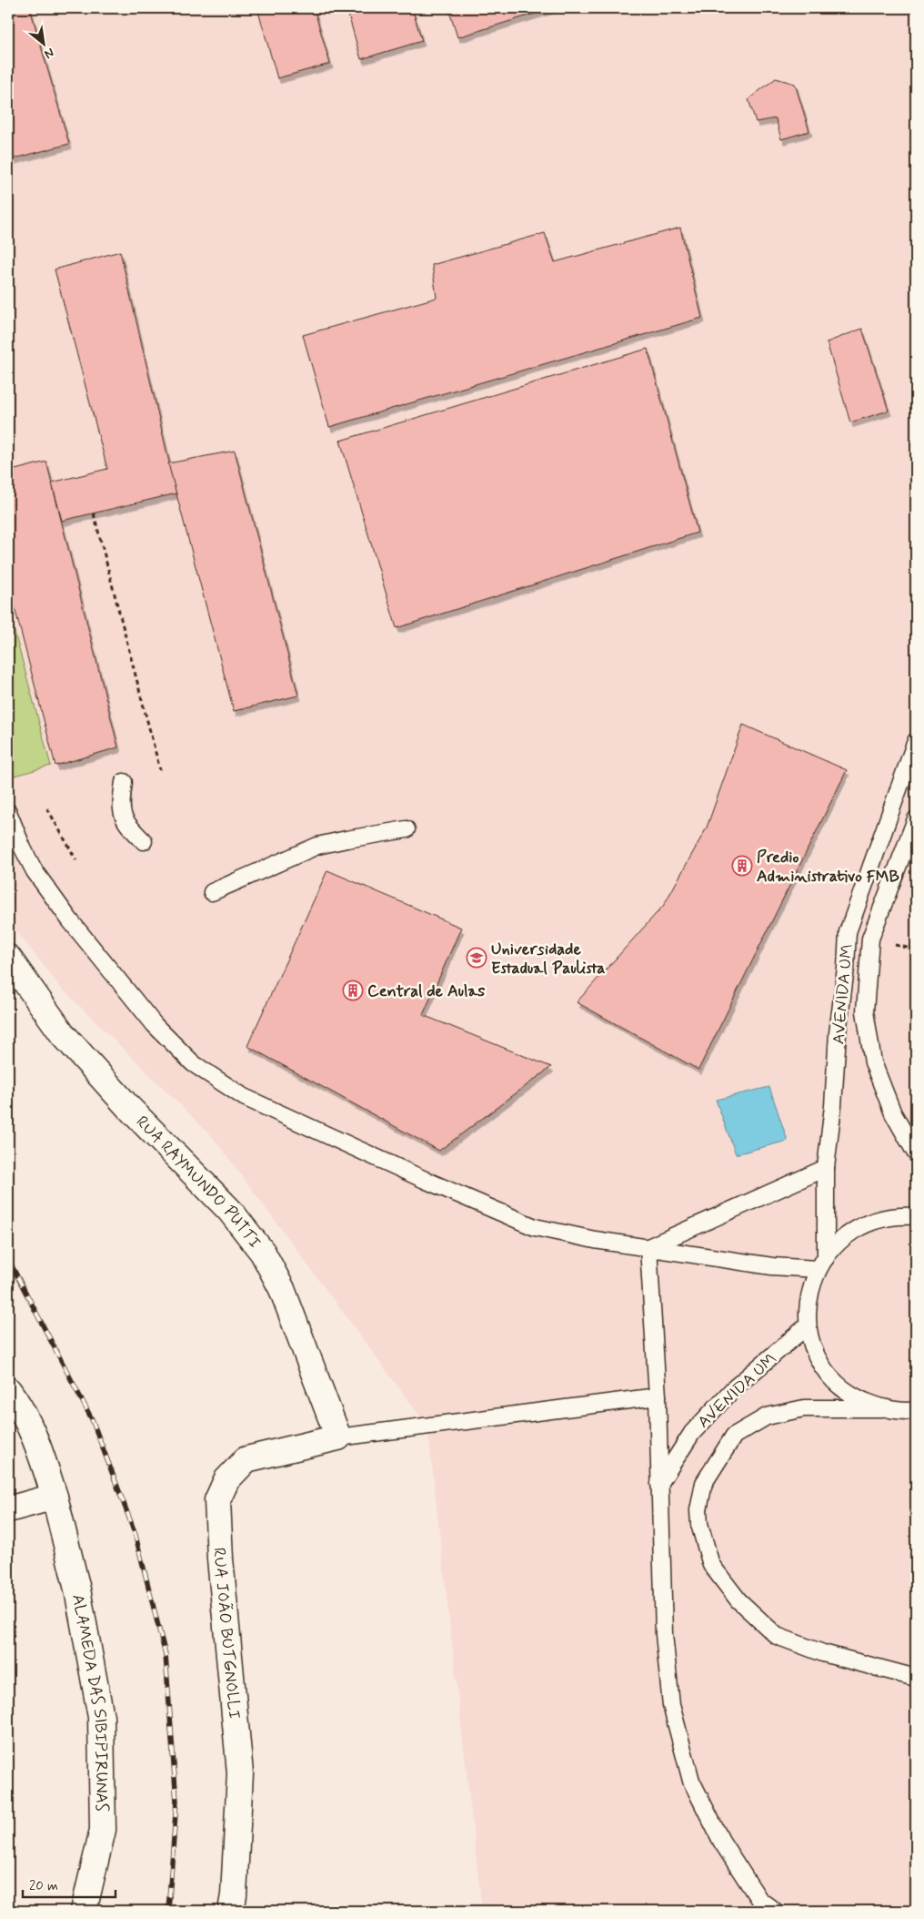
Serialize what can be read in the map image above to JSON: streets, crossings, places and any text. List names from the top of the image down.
{
  "streets": {
    "street": ["RUA RAYMUNDO PUTTI", "RUA JOÃO BUTGNOLLI", "ALAMEDA DAS SIBIPIRUNAS"],
    "lane": ["AVENIDA UM"]
  },
  "crossings": [
    ["RUA RAYMUNDO PUTTI", "RUA JOÃO BUTGNOLLI"]
  ],
  "places": {
    "building": ["Predio Administrativo FMB", "Central de Aulas"],
    "school or university": ["Universidade Estadual Paulista"]
  },
  "scale_bar": "20 m",
  "north": "bottom right"
}
